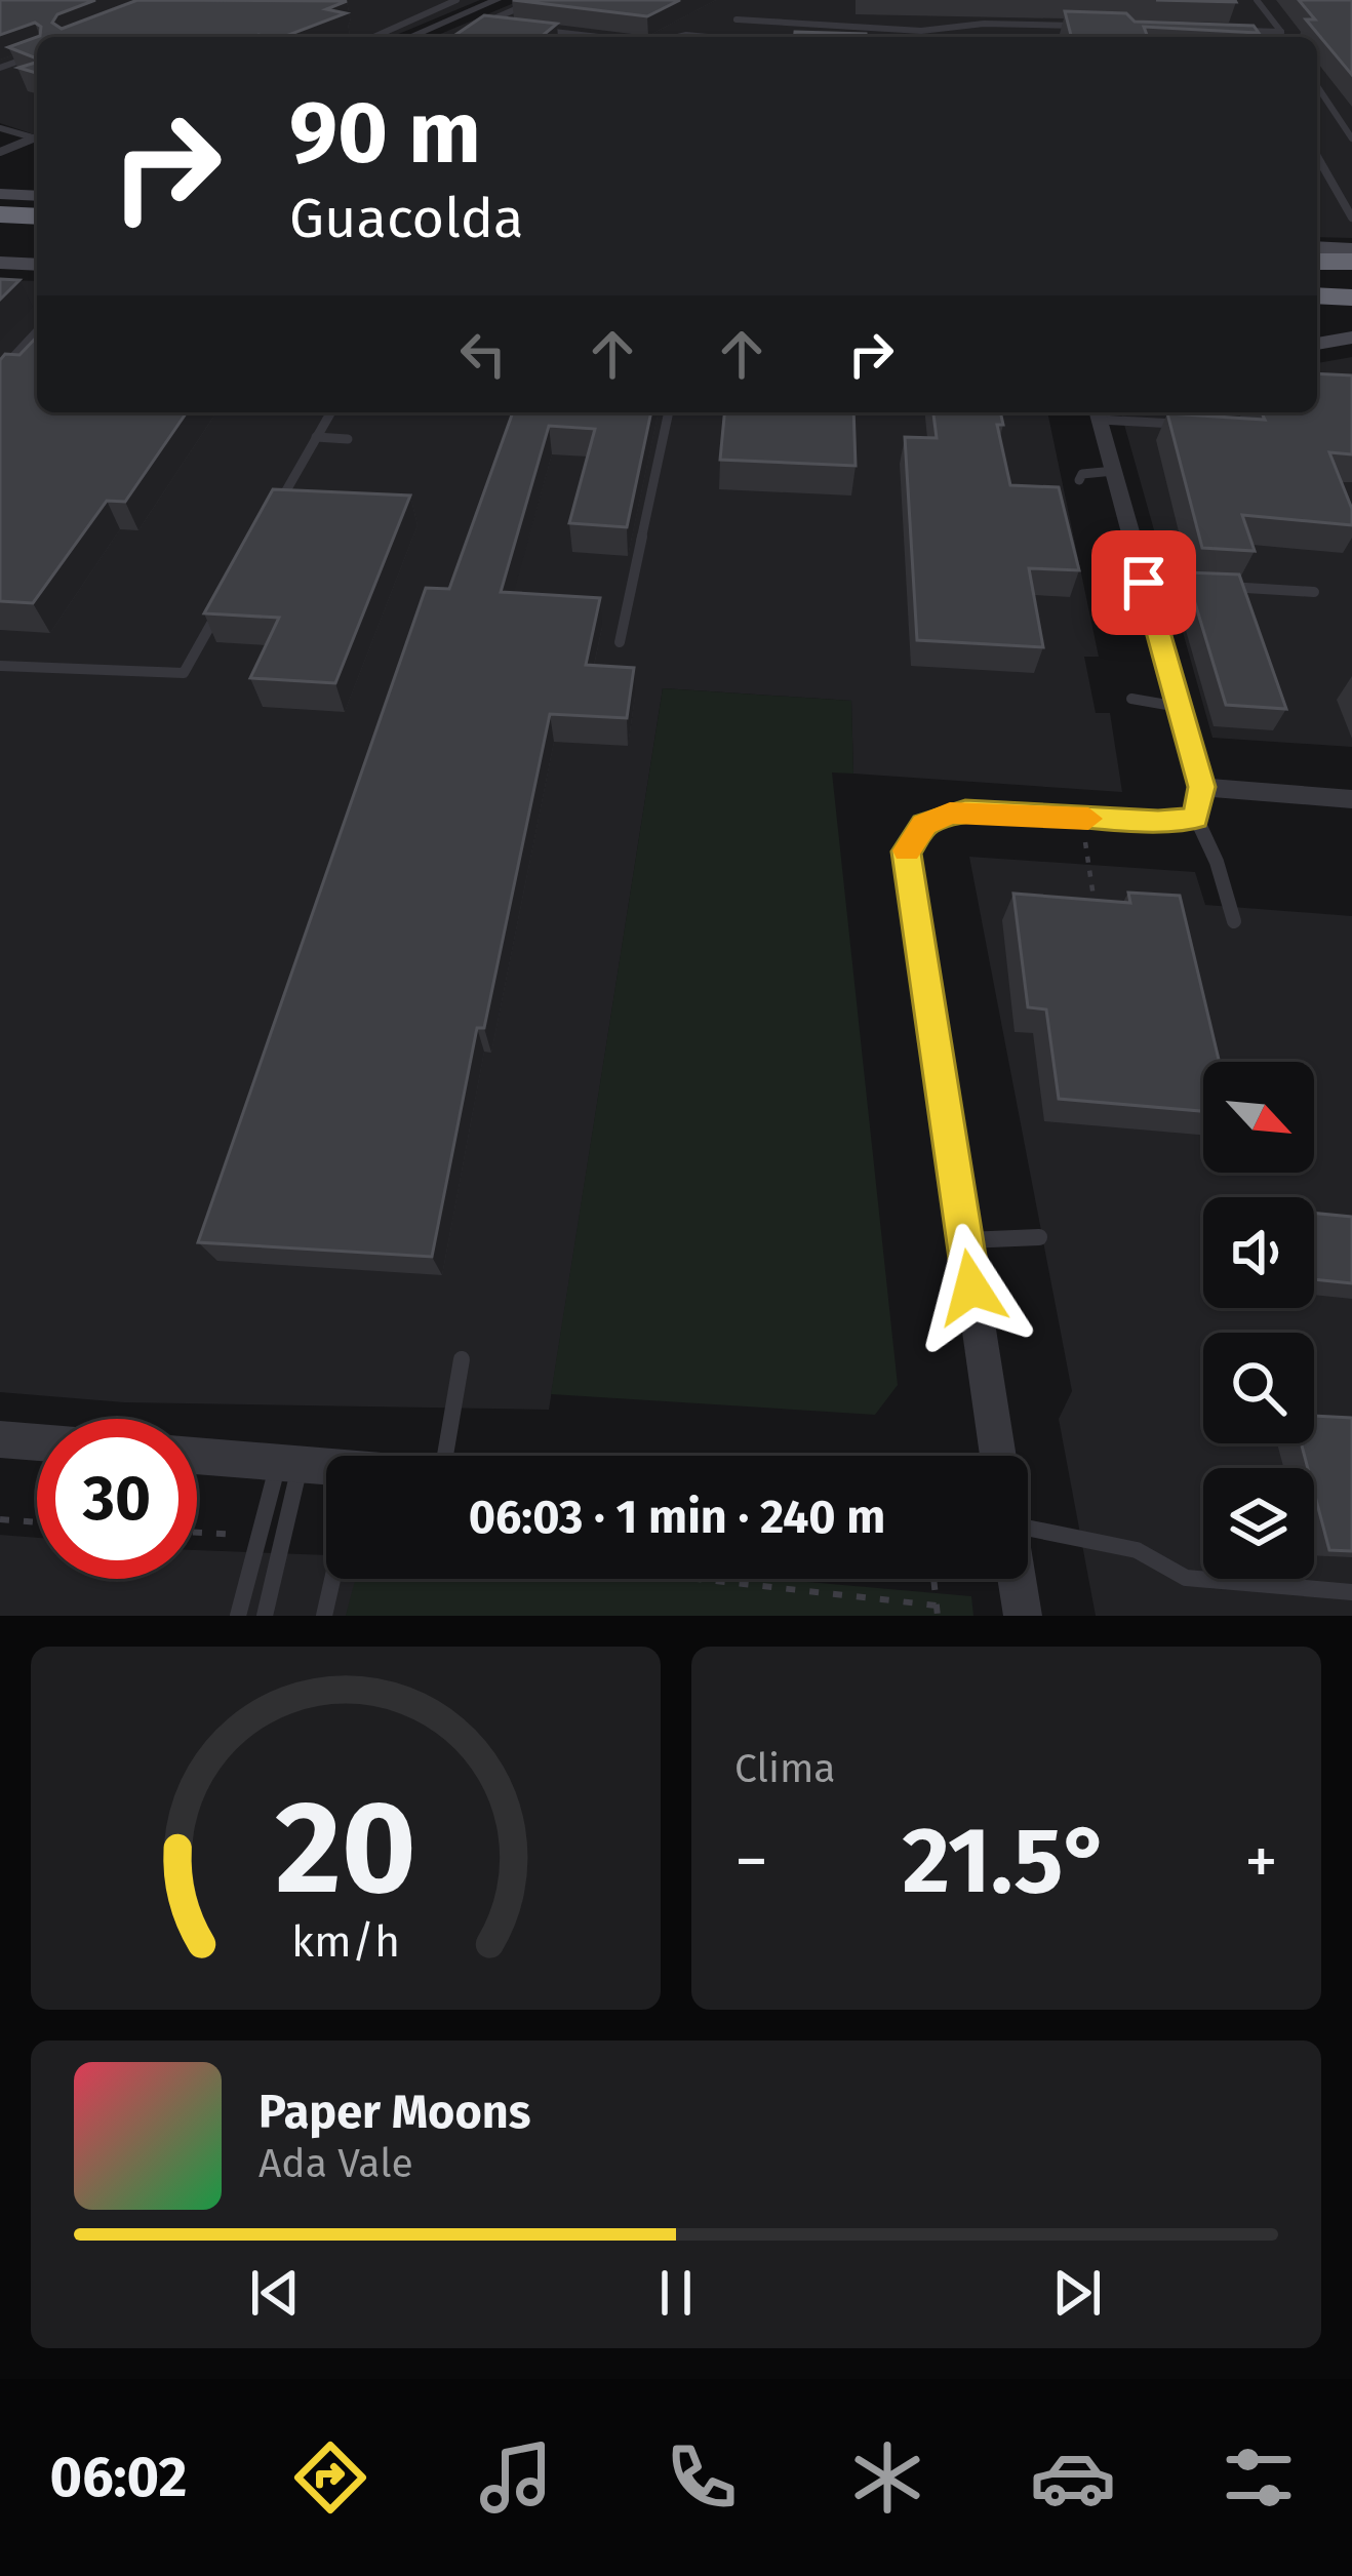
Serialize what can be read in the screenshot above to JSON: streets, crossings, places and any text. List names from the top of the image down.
{
  "north": "bottom right",
  "page": {
    "turn": ["90 m", "Guacolda"],
    "limit": "30",
    "trip": "06:03 · 1 min · 240 m",
    "tile": "Clima",
    "heat": ["−", "21.5°", "+"],
    "song": ["Paper Moons", "Ada Vale"],
    "tabs": "06:02",
    "gauge": ["20", "km/h"]
  }
}
